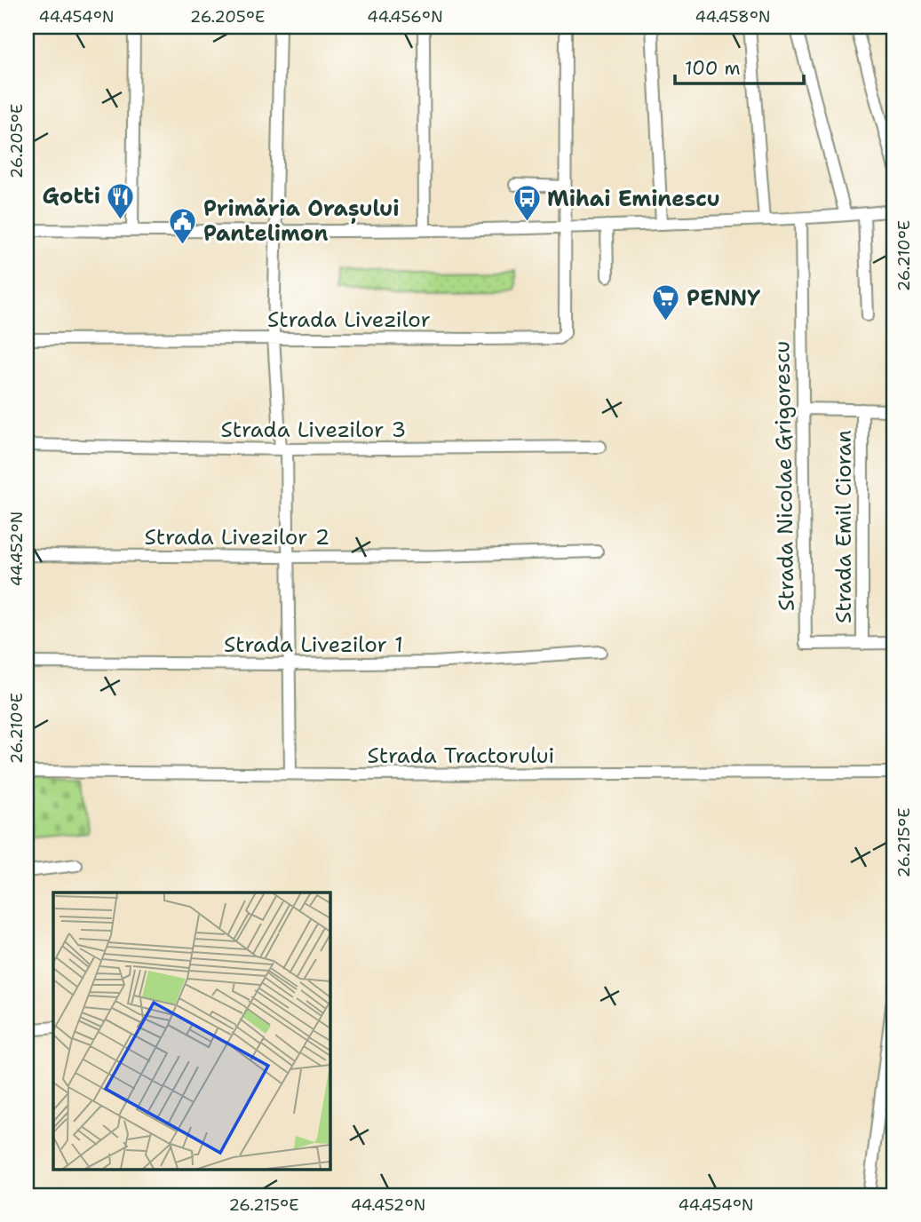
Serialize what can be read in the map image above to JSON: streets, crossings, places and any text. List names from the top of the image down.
{
  "streets": {
    "street": [
      "Strada Livezilor",
      "Strada Livezilor 3",
      "Strada Nicolae Grigorescu",
      "Strada Emil Cioran",
      "Strada Livezilor 2",
      "Strada Livezilor 1",
      "Strada Tractorului"
    ]
  },
  "crossings": [
    ["Strada Nicolae Grigorescu", "Strada Emil Cioran"]
  ],
  "places": {
    "restaurant": ["Gotti"],
    "bus stop": ["Mihai Eminescu"],
    "public building": ["Primăria Orașului Pantelimon"],
    "supermarket": ["PENNY"]
  },
  "scale_bar": "100 m",
  "coordinates": [
    "44.454°N",
    "26.205°E",
    "44.456°N",
    "44.458°N",
    "26.210°E",
    "44.452°N",
    "26.215°E"
  ]
}
